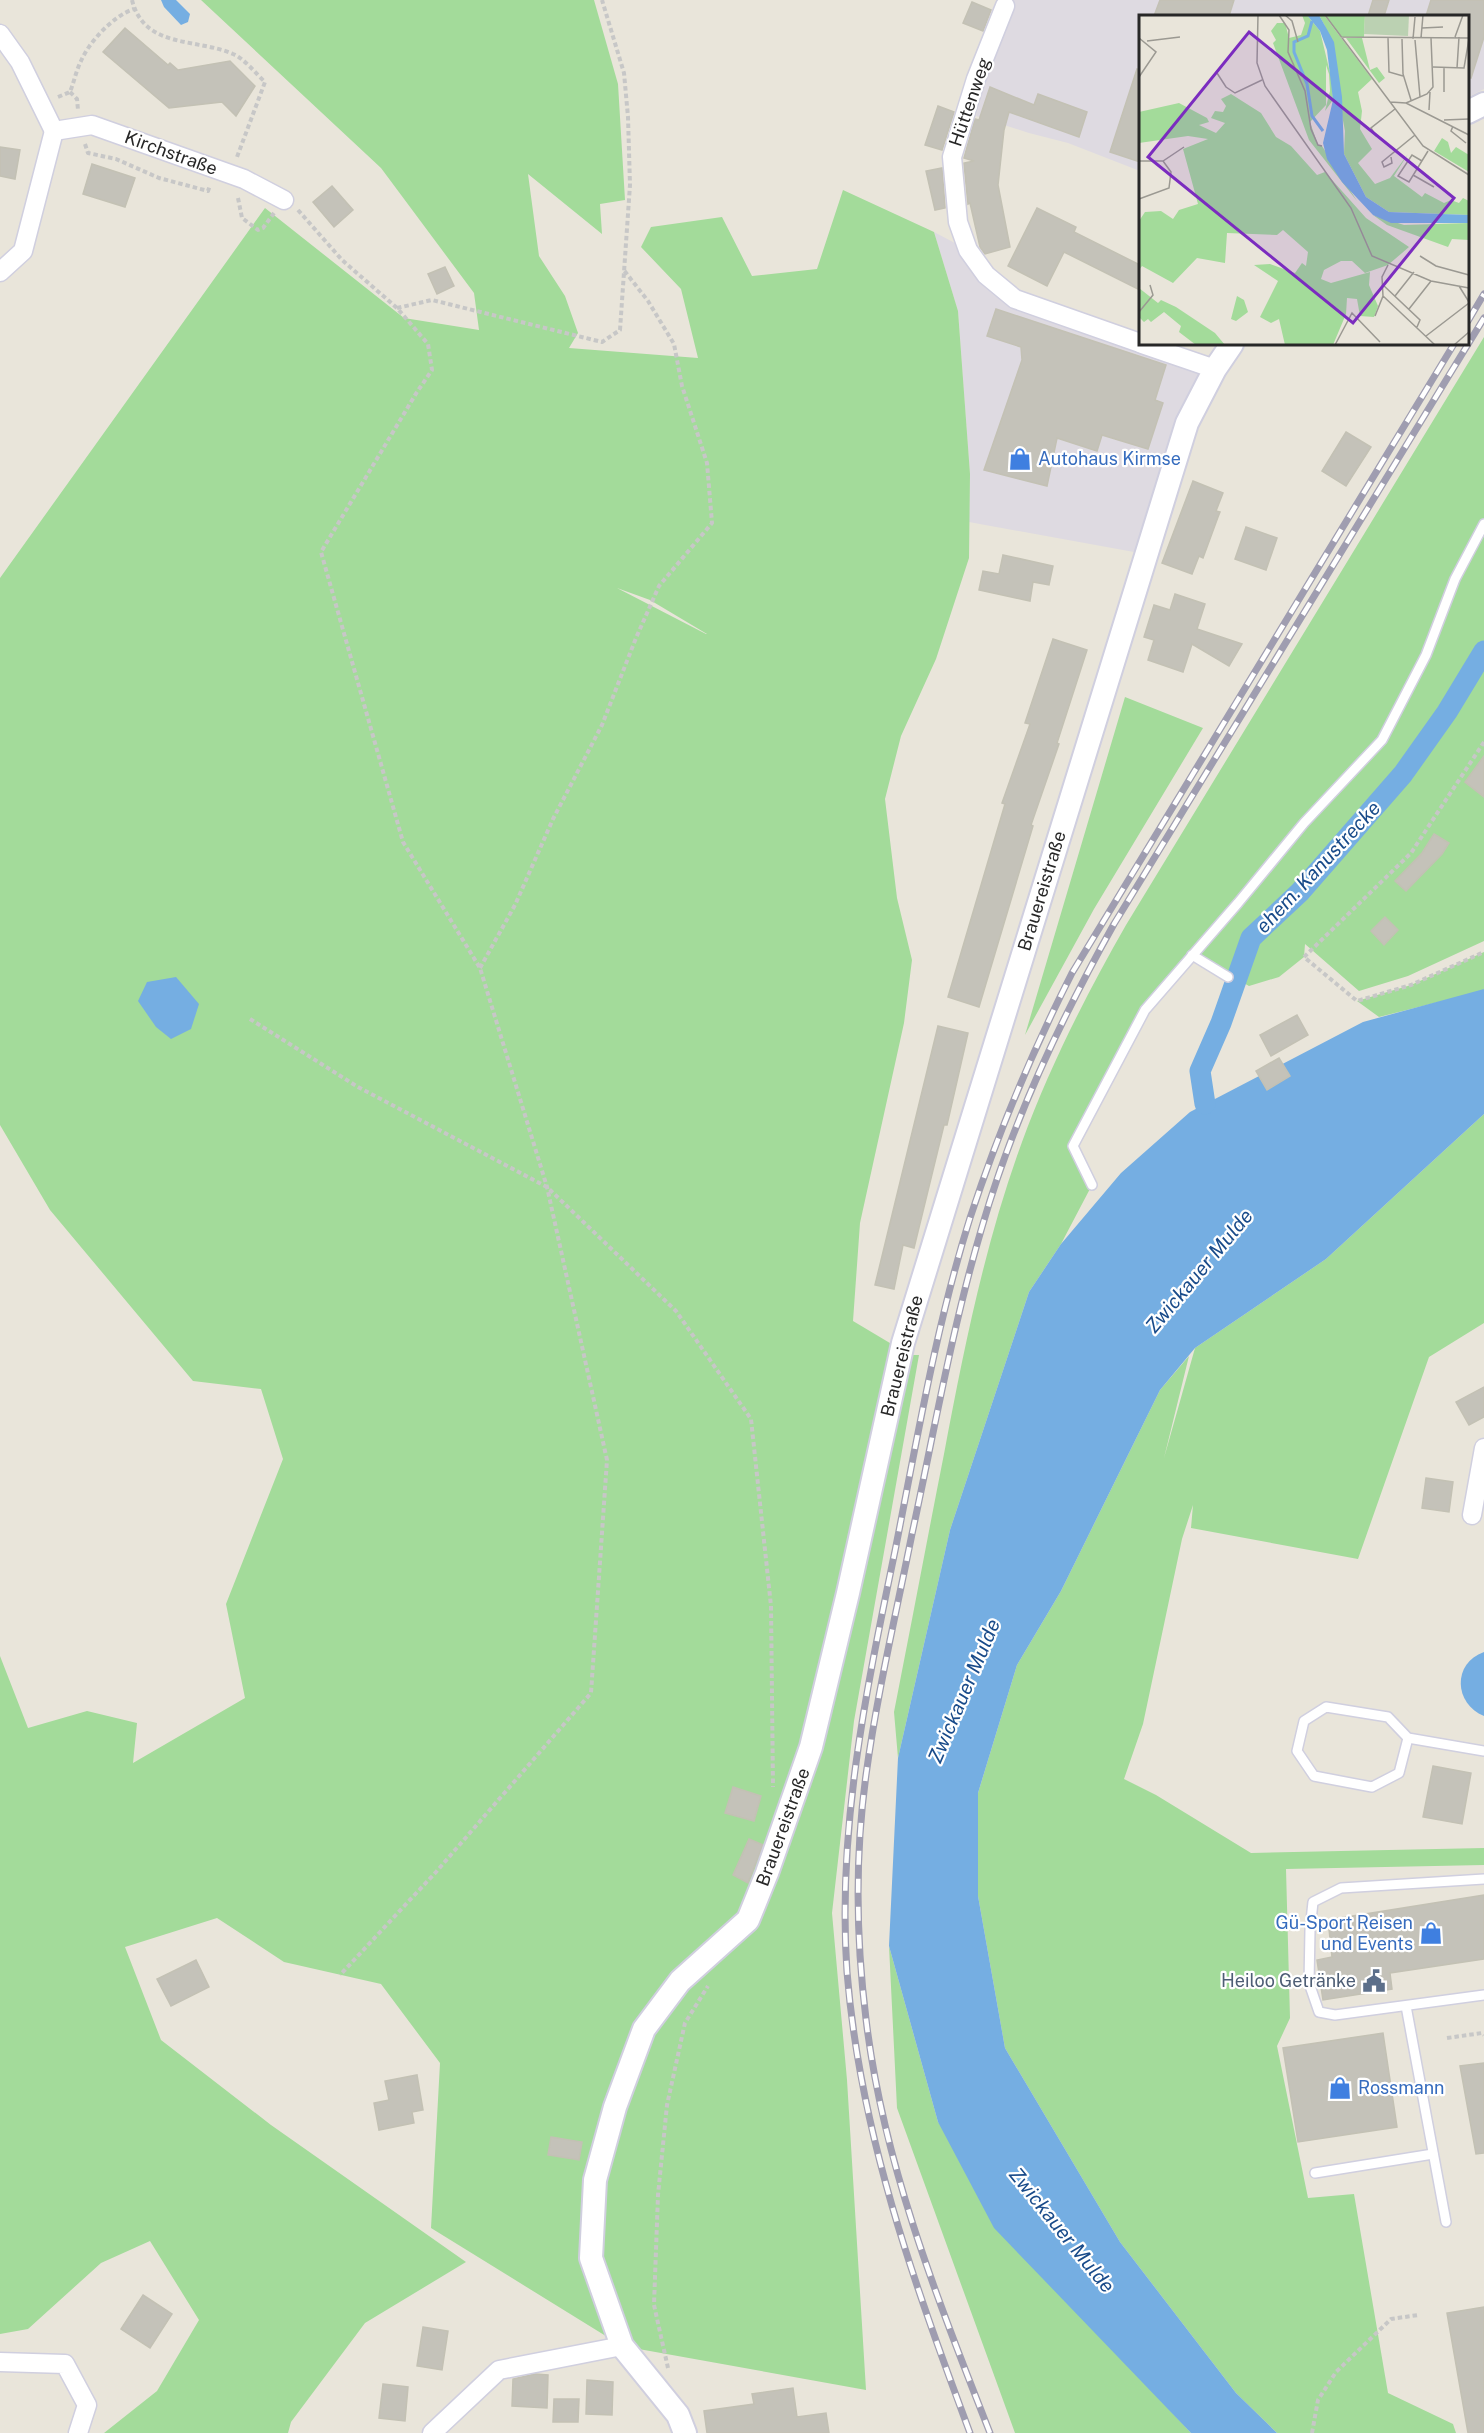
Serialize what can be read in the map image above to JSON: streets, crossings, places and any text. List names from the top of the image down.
{
  "streets": {
    "street": ["Hüttenweg", "Kirchstraße", "Brauereistraße"]
  },
  "crossings": [
    ["Hüttenweg", "Brauereistraße"]
  ],
  "water": ["ehem. Kanustrecke", "Zwickauer Mulde"],
  "places": {
    "shop": ["Autohaus Kirmse", "Gü-Sport Reisen und Events", "Rossmann"],
    "public building": ["Heiloo Getränke"]
  }
}
